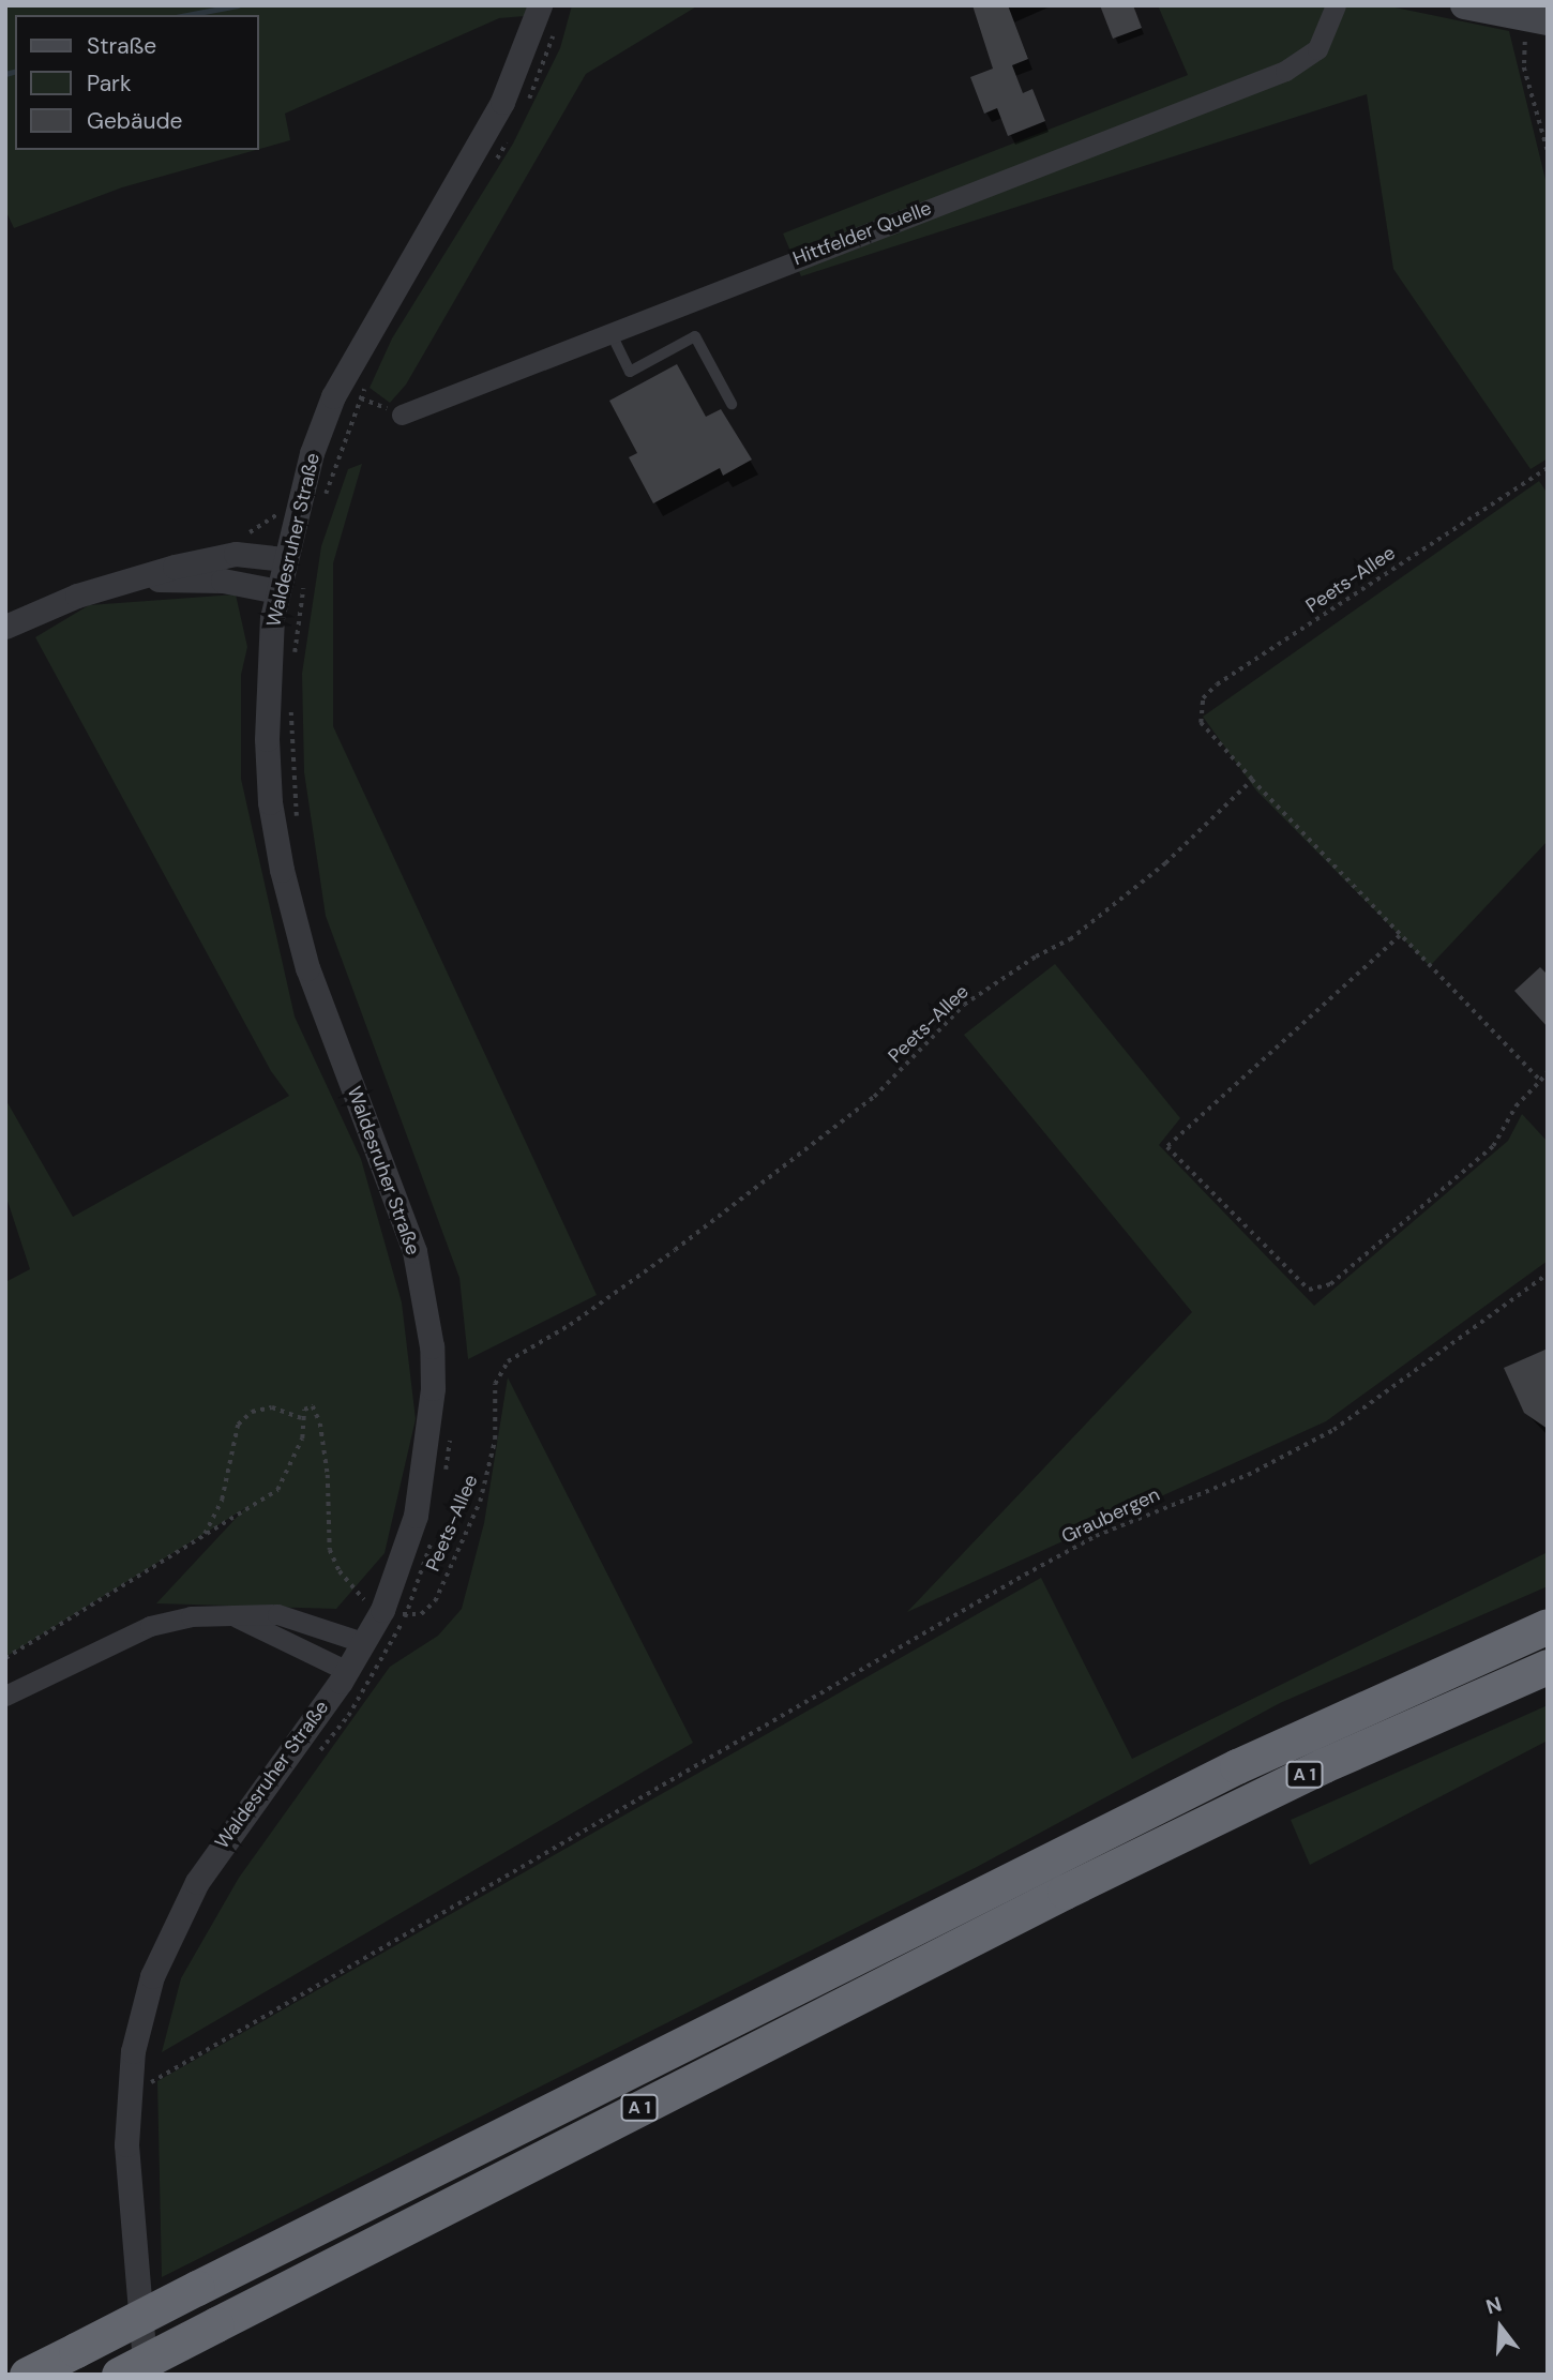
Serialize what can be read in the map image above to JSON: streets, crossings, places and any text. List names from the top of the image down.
{
  "streets": {
    "highway": ["A 1"],
    "street": ["Hittfelder Quelle", "Waldesruher Straße"],
    "path": ["Peets-Allee", "Graubergen"]
  },
  "legend": ["Straße", "Park", "Gebäude"],
  "north": "top"
}
